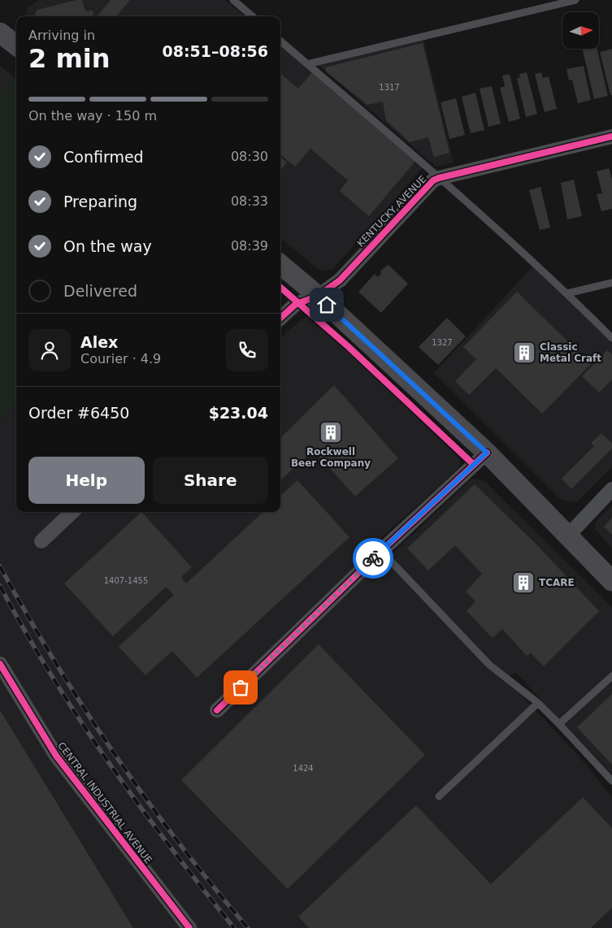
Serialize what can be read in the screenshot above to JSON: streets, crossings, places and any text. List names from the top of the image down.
{
  "streets": {
    "street": ["KENTUCKY AVENUE", "CENTRAL INDUSTRIAL AVENUE"]
  },
  "places": {
    "building": ["Classic Metal Craft", "Rockwell Beer Company", "TCARE"]
  },
  "house_numbers": [
    "1317",
    "1327",
    "1407-1455",
    "1424"
  ],
  "north": "right",
  "page": {
    "heading": ["2 min", "Arriving in", "08:51–08:56"],
    "panel": [
      "Alex",
      "Courier · 4.9",
      "Order #6450",
      "$23.04"
    ],
    "bar": "On the way · 150 m",
    "list": [
      ["Confirmed", "08:30"],
      ["Preparing", "08:33"],
      ["On the way", "08:39"],
      "Delivered"
    ],
    "buttons": ["Help", "Share"]
  }
}
